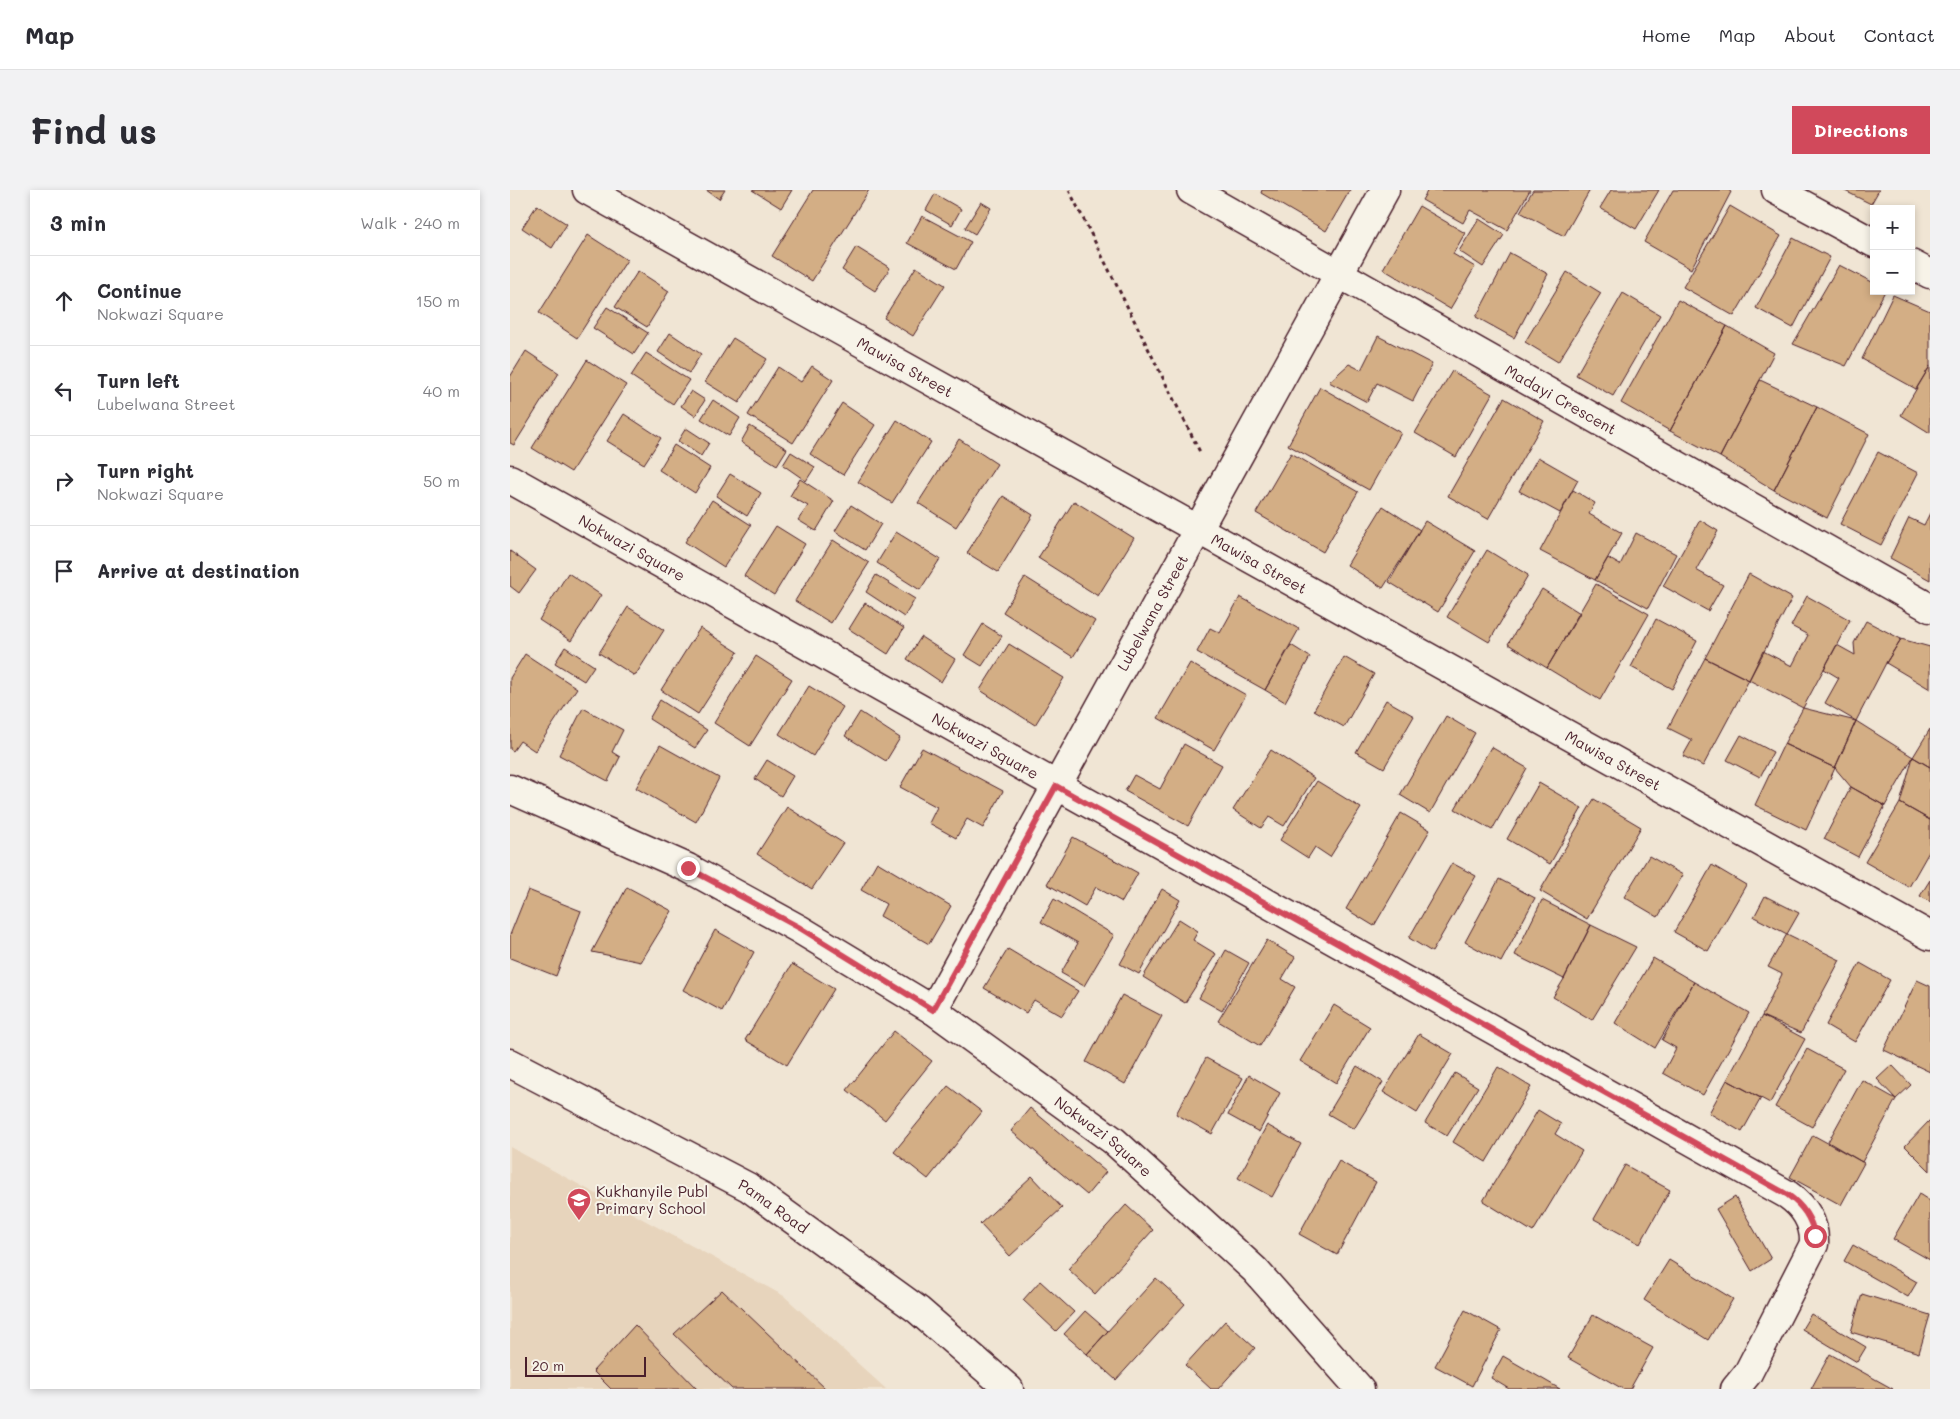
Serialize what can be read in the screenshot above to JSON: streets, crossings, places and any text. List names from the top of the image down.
{
  "streets": {
    "street": [
      "Mawisa Street",
      "Madayi Crescent",
      "Nokwazi Square",
      "Lubelwana Street",
      "Pama Road"
    ]
  },
  "crossings": [
    ["Mawisa Street", "Lubelwana Street"],
    ["Madayi Crescent", "Lubelwana Street"],
    ["Nokwazi Square", "Lubelwana Street"]
  ],
  "places": {
    "school or university": ["Kukhanyile Publ Primary School"]
  },
  "scale_bar": "20 m",
  "page": {
    "header": "Map",
    "nav": [
      "Home",
      "Map",
      "About",
      "Contact"
    ],
    "buttons": "Directions",
    "title": "Find us",
    "heading": ["3 min", "Walk · 240 m"],
    "map_buttons": ["+", "−"],
    "list": [
      ["Continue", "Nokwazi Square", "150 m"],
      ["Turn left", "Lubelwana Street", "40 m"],
      ["Turn right", "Nokwazi Square", "50 m"],
      "Arrive at destination"
    ],
    "scale": "20 m"
  }
}
